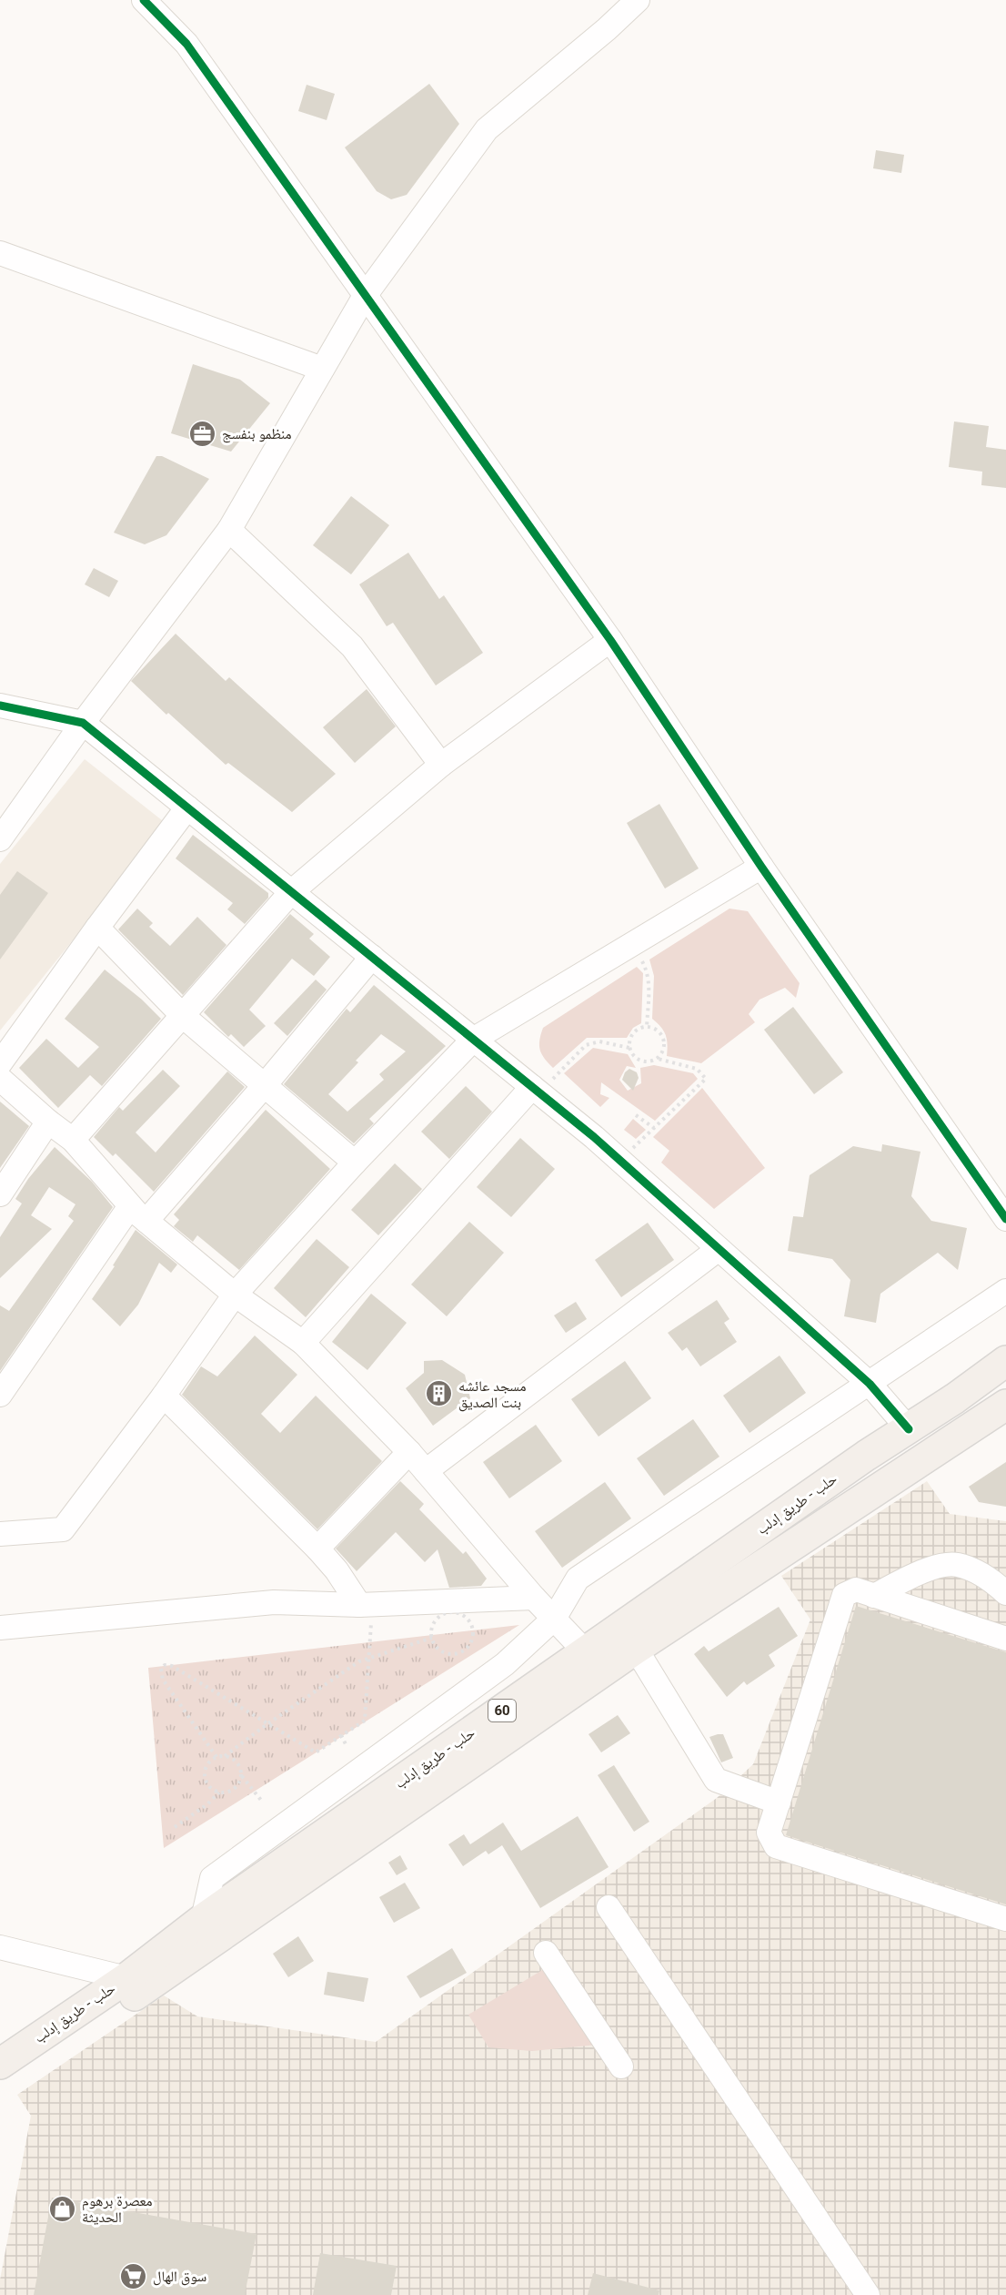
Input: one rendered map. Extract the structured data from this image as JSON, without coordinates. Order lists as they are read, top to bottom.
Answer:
{
  "streets": {
    "main road": ["حلب - طريق إدلب", "60"]
  },
  "places": {
    "office": ["منظمو بنفسج"],
    "building": ["مسجد عائشه بنت الصديق"],
    "shop": ["معصرة برهوم الحديثة"],
    "supermarket": ["سوق الهال"]
  }
}
